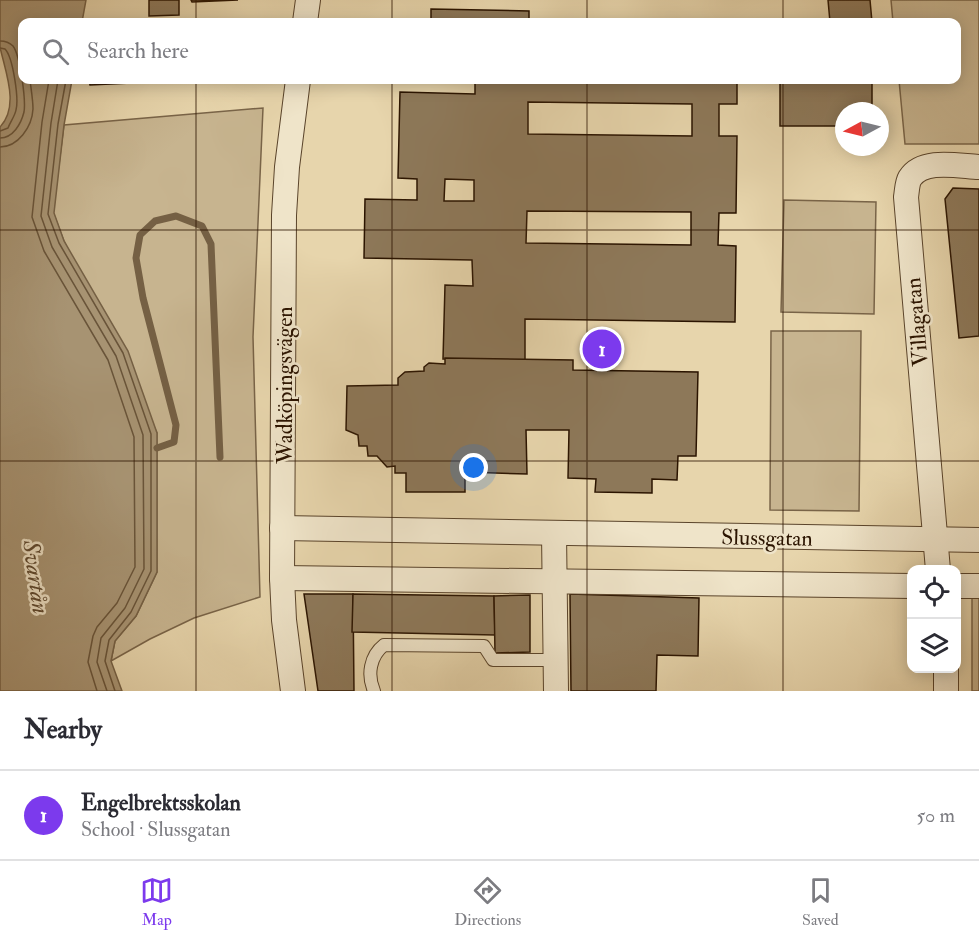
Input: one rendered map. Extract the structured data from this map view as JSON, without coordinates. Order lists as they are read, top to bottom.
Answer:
{
  "streets": {
    "street": ["Villagatan", "Wadköpingsvägen", "Slussgatan"]
  },
  "crossings": [
    ["Villagatan", "Slussgatan"],
    ["Wadköpingsvägen", "Slussgatan"]
  ],
  "water": ["Svartån"],
  "north": "left",
  "page": {
    "search": "Search here",
    "pins": "1",
    "heading": "Nearby",
    "list": [
      {
        "mark": "1",
        "name": "Engelbrektsskolan",
        "note": "School · Slussgatan",
        "value": "50 m"
      }
    ],
    "nav": ["Map", "Directions", "Saved"]
  }
}
